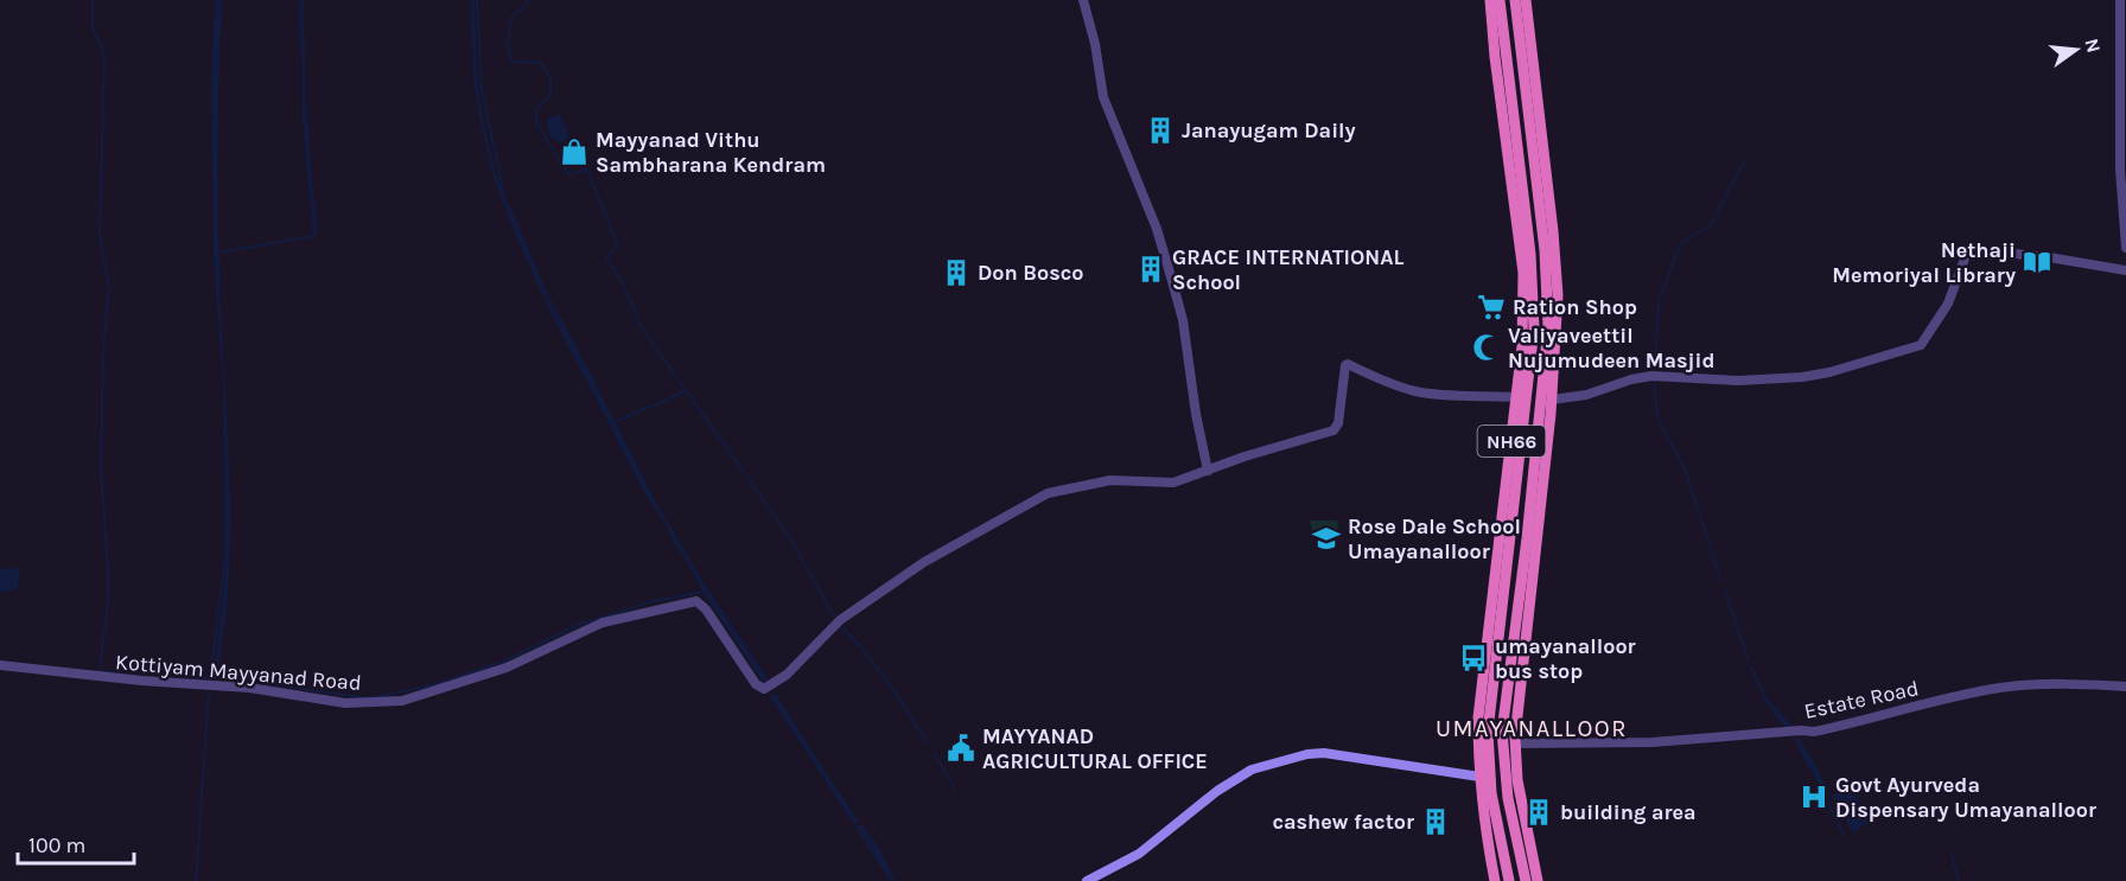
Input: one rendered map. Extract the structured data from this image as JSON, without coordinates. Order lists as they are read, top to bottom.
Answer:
{
  "streets": {
    "highway": ["NH66"],
    "street": ["Kottiyam Mayyanad Road", "Estate Road"]
  },
  "crossings": [
    ["NH66", "Kottiyam Mayyanad Road"],
    ["NH66", "Estate Road"]
  ],
  "districts": ["UMAYANALLOOR"],
  "places": {
    "building": [
      "Janayugam Daily",
      "GRACE INTERNATIONAL School",
      "Don Bosco",
      "building area",
      "cashew factor"
    ],
    "shop": ["Mayyanad Vithu Sambharana Kendram"],
    "library": ["Nethaji Memoriyal Library"],
    "supermarket": ["Ration Shop"],
    "mosque": ["Valiyaveettil Nujumudeen Masjid"],
    "school or university": ["Rose Dale School Umayanalloor"],
    "bus stop": ["umayanalloor bus stop"],
    "public building": ["MAYYANAD AGRICULTURAL OFFICE"],
    "hospital": ["Govt Ayurveda Dispensary Umayanalloor"]
  },
  "scale_bar": "100 m",
  "north": "right"
}
